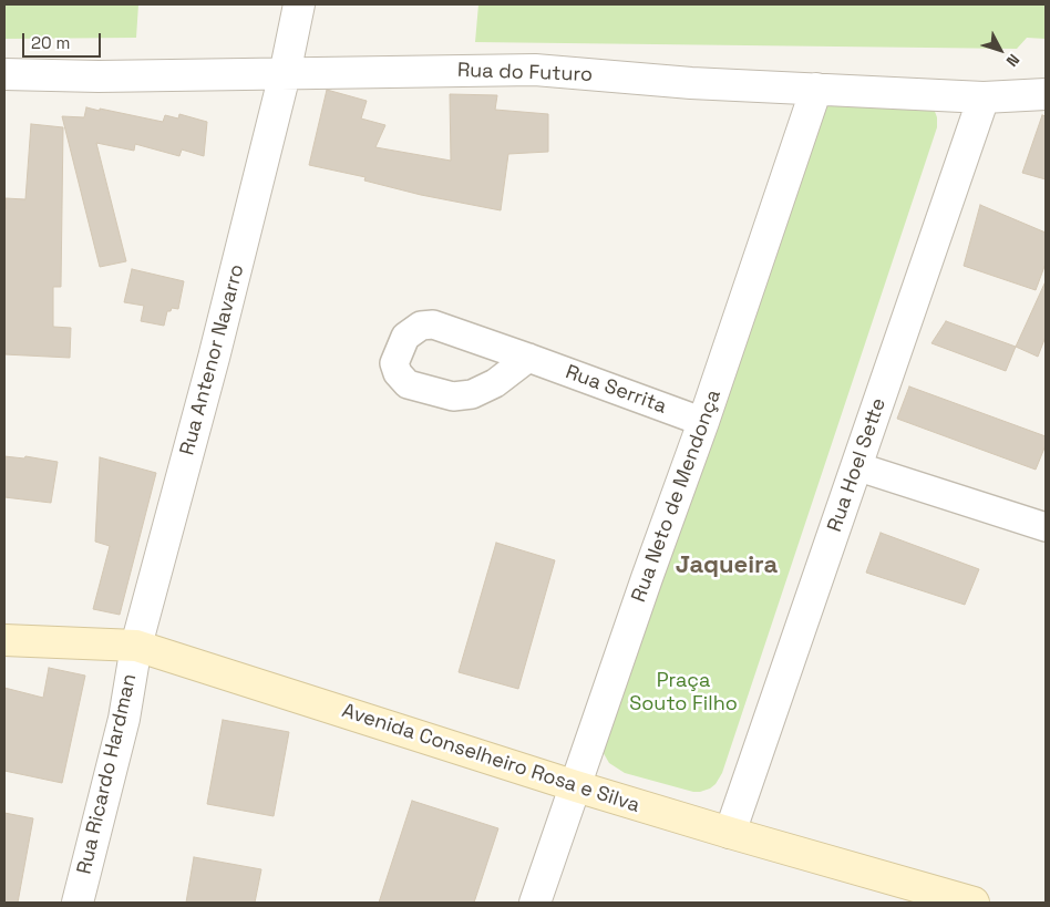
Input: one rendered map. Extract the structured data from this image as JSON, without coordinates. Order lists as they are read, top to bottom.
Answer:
{
  "streets": {
    "main road": ["Avenida Conselheiro Rosa e Silva"],
    "street": [
      "Rua do Futuro",
      "Rua Antenor Navarro",
      "Rua Serrita",
      "Rua Hoel Sette",
      "Rua Neto de Mendonça",
      "Rua Ricardo Hardman"
    ]
  },
  "crossings": [
    ["Rua do Futuro", "Rua Antenor Navarro"],
    ["Rua do Futuro", "Rua Hoel Sette"],
    ["Rua do Futuro", "Rua Neto de Mendonça"],
    ["Rua Antenor Navarro", "Avenida Conselheiro Rosa e Silva"],
    ["Rua Antenor Navarro", "Rua Ricardo Hardman"],
    ["Rua Serrita", "Rua Neto de Mendonça"],
    ["Rua Hoel Sette", "Avenida Conselheiro Rosa e Silva"],
    ["Rua Neto de Mendonça", "Avenida Conselheiro Rosa e Silva"],
    ["Avenida Conselheiro Rosa e Silva", "Rua Ricardo Hardman"]
  ],
  "districts": ["Jaqueira"],
  "parks": ["Praça Souto Filho"],
  "scale_bar": "20 m",
  "north": "bottom right"
}
